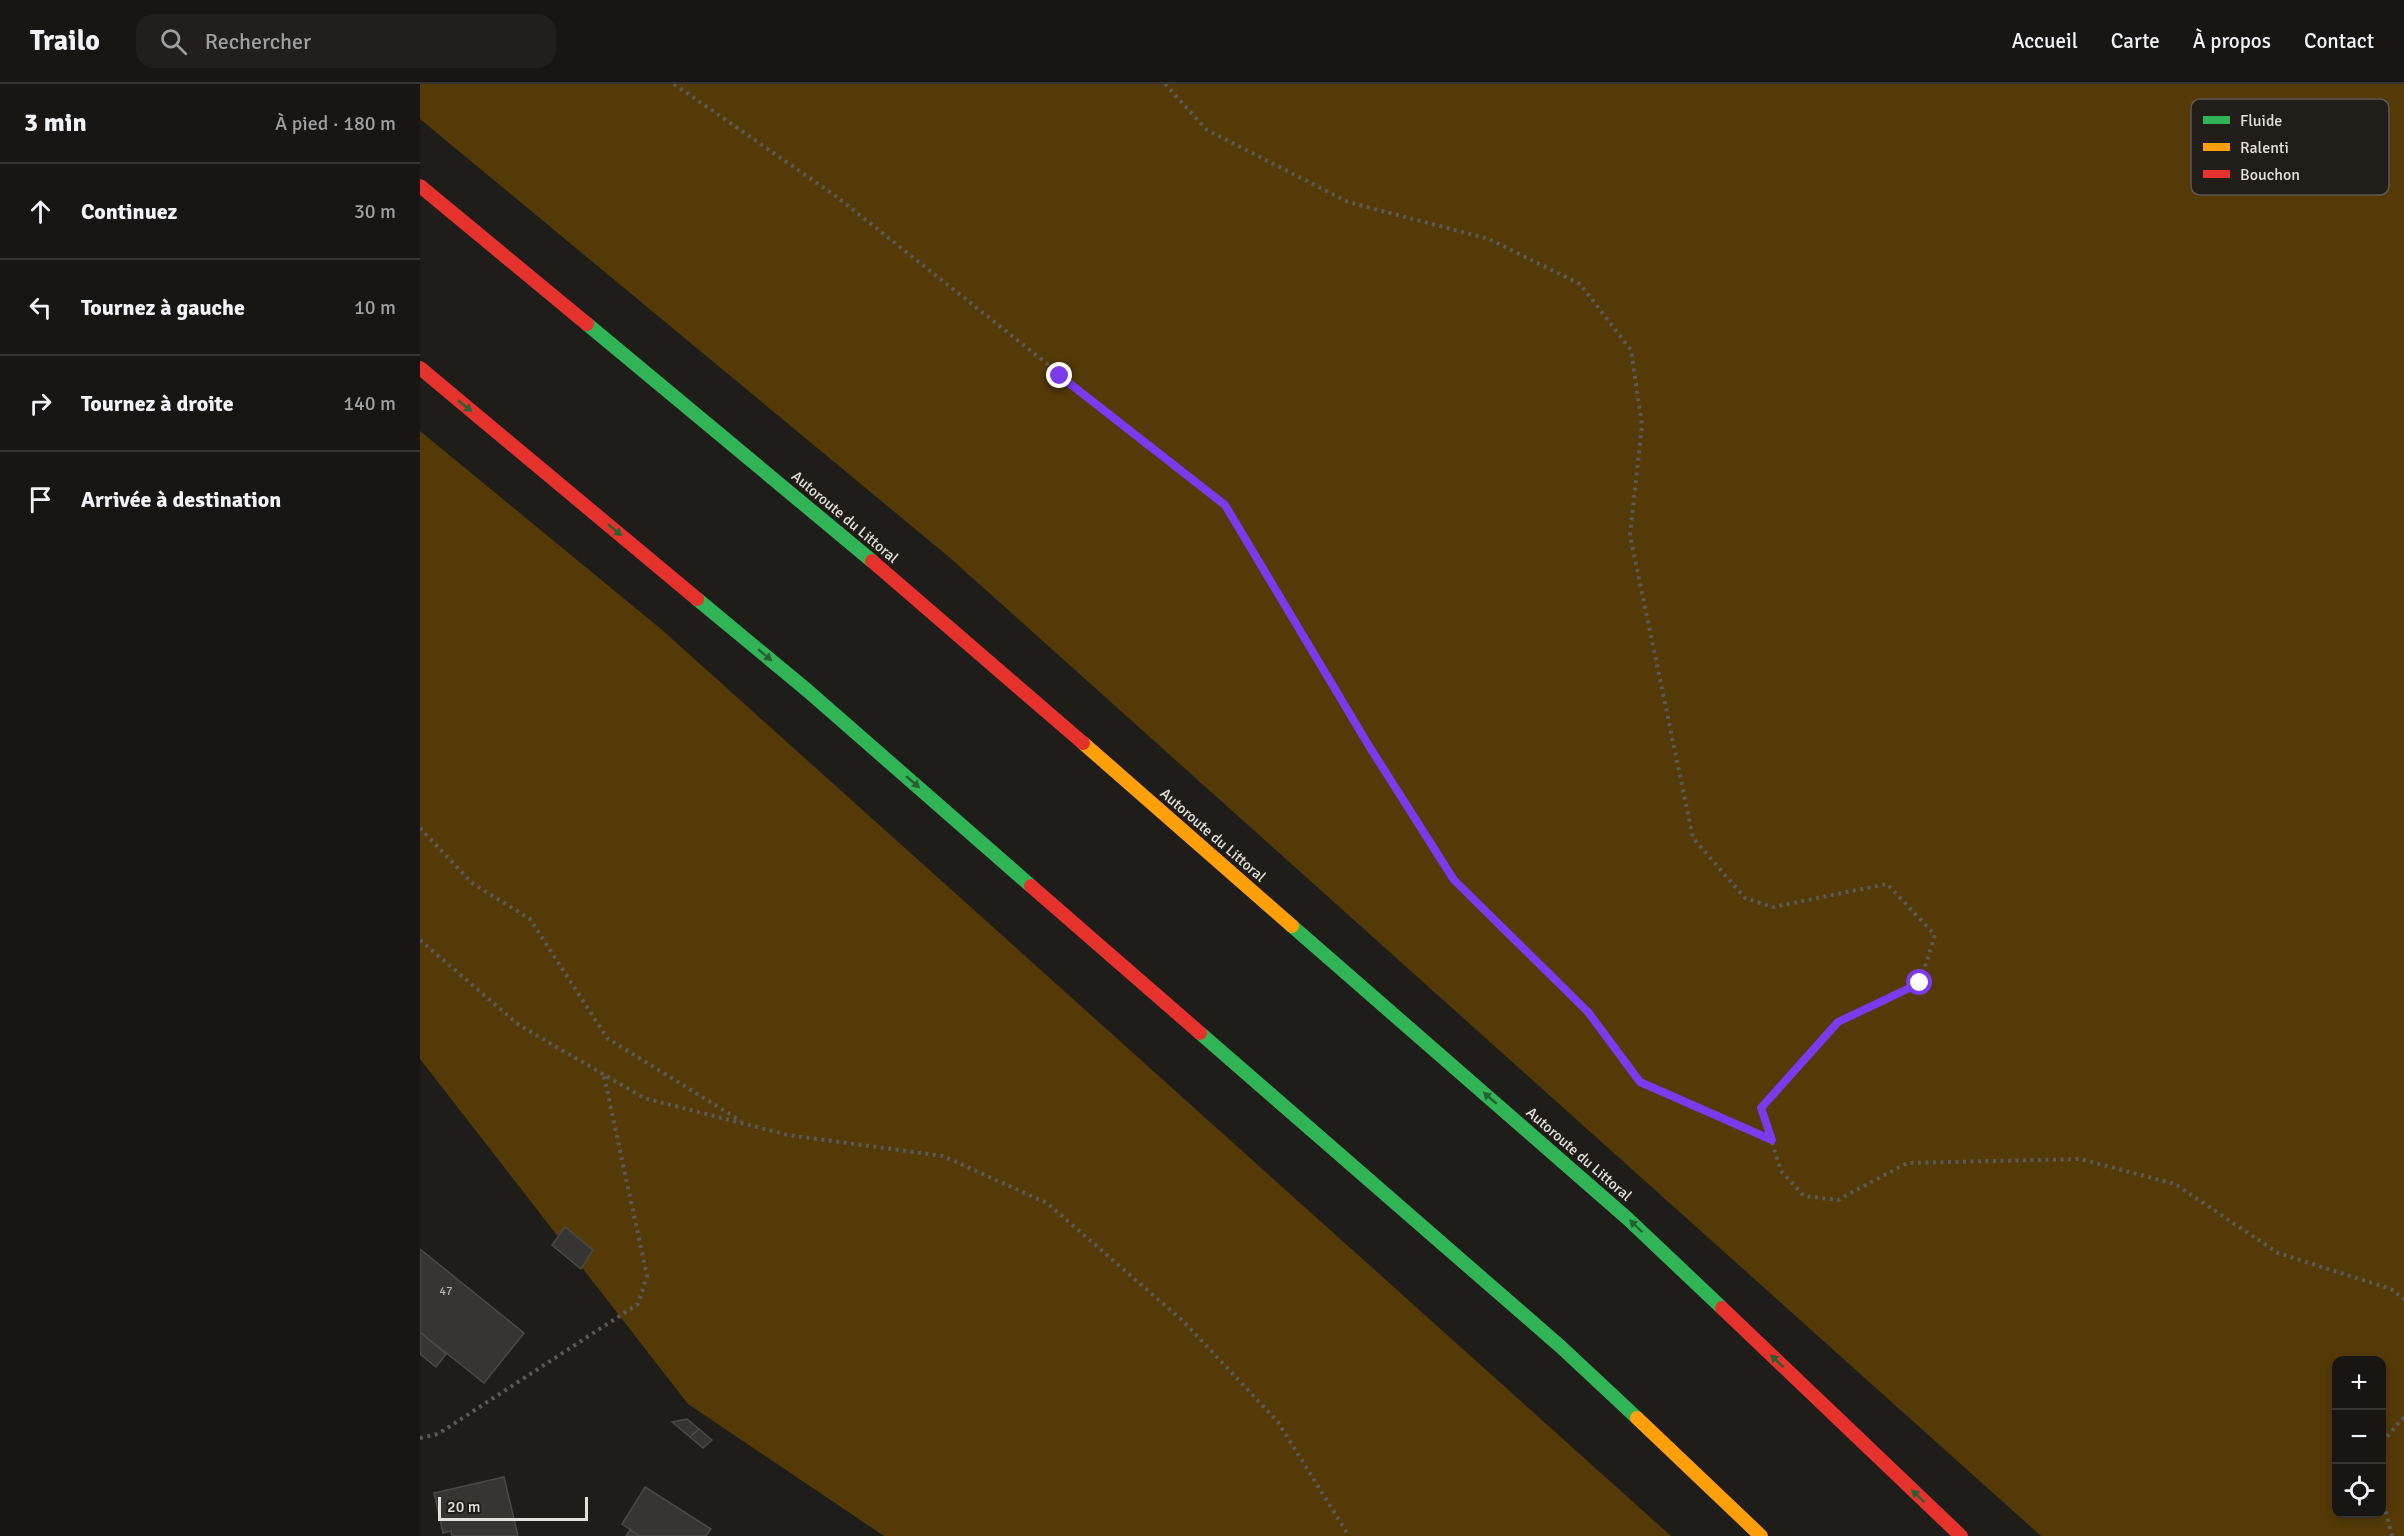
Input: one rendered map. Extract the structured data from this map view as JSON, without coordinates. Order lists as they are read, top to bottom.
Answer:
{
  "streets": {
    "highway": ["Autoroute du Littoral"]
  },
  "one_way": ["Autoroute du Littoral"],
  "house_numbers": ["47"],
  "legend": ["Fluide", "Ralenti", "Bouchon"],
  "scale_bar": "20 m",
  "page": {
    "header": "Trailo",
    "search": "Rechercher",
    "nav": [
      "Accueil",
      "Carte",
      "À propos",
      "Contact"
    ],
    "heading": ["3 min", "À pied · 180 m"],
    "list": [
      ["Continuez", "30 m"],
      ["Tournez à gauche", "10 m"],
      ["Tournez à droite", "140 m"],
      "Arrivée à destination"
    ],
    "map_buttons": ["+", "−"],
    "scale": "20 m"
  }
}
